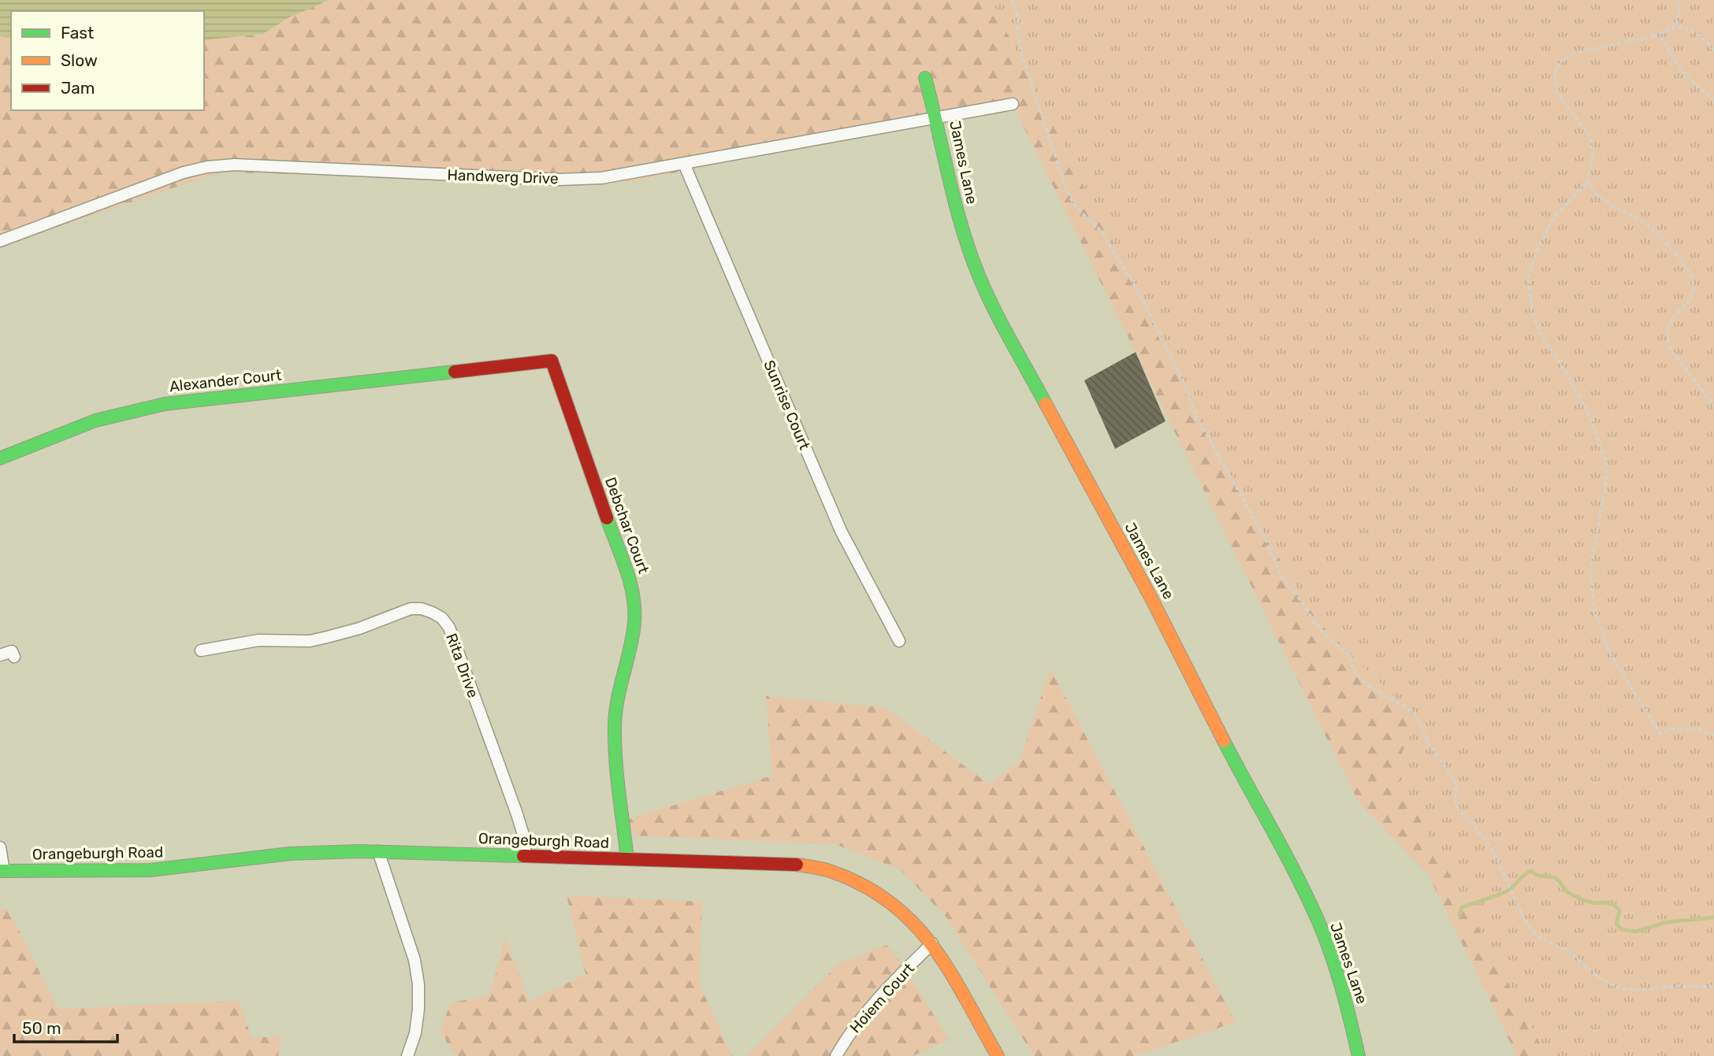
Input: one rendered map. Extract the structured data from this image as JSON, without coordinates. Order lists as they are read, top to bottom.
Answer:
{
  "streets": {
    "street": [
      "James Lane",
      "Handwerg Drive",
      "Alexander Court",
      "Sunrise Court",
      "Debchar Court",
      "Rita Drive",
      "Orangeburgh Road",
      "Hoiem Court"
    ]
  },
  "crossings": [
    ["James Lane", "Handwerg Drive"],
    ["Handwerg Drive", "Sunrise Court"],
    ["Alexander Court", "Debchar Court"],
    ["Debchar Court", "Orangeburgh Road"],
    ["Rita Drive", "Orangeburgh Road"],
    ["Orangeburgh Road", "Hoiem Court"]
  ],
  "legend": ["Fast", "Slow", "Jam"],
  "scale_bar": "50 m"
}
